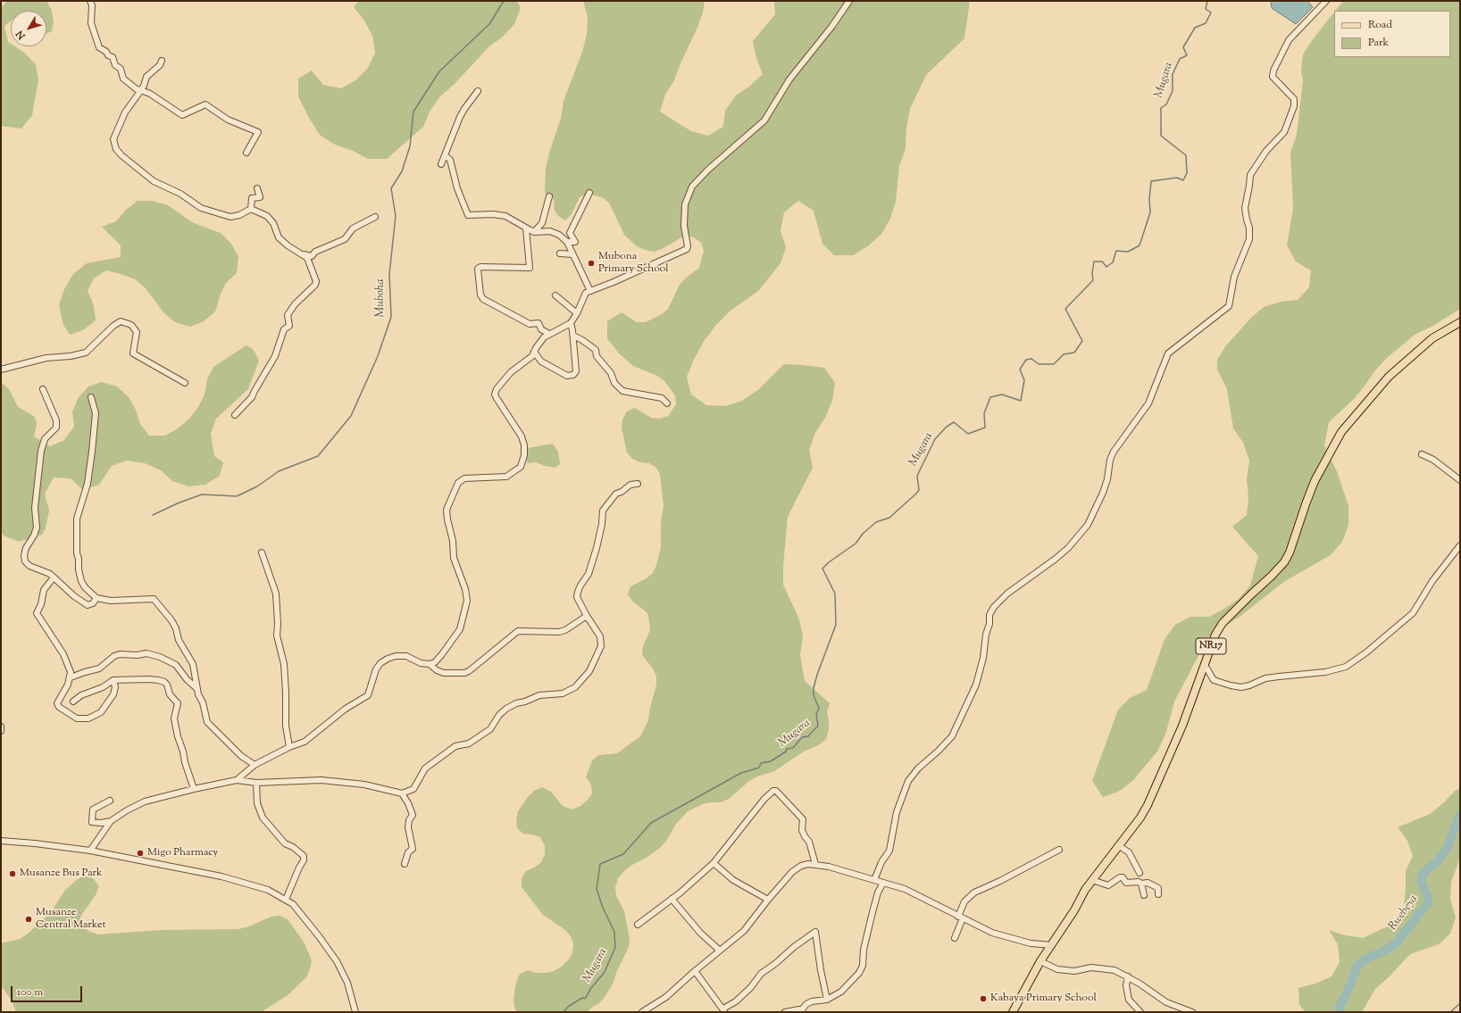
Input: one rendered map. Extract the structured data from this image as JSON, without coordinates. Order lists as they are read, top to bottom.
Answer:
{
  "streets": {
    "main road": ["NR17"]
  },
  "water": ["Mugara", "Muboha", "Rwebeya"],
  "places": [
    "Mubona Primary School",
    "Migo Pharmacy",
    "Musanze Bus Park",
    "Musanze Central Market",
    "Kabaya Primary School"
  ],
  "legend": ["Road", "Park"],
  "scale_bar": "100 m",
  "north": "bottom left"
}
